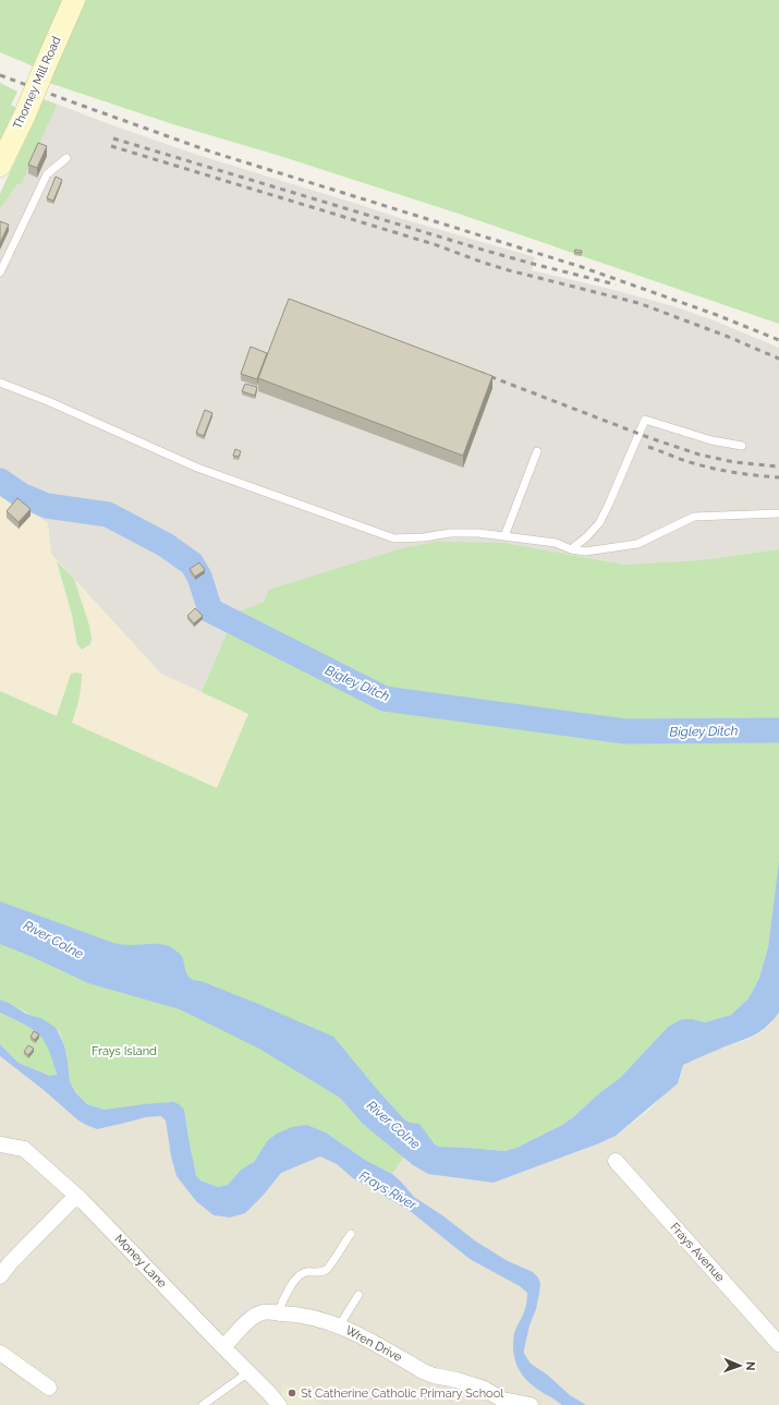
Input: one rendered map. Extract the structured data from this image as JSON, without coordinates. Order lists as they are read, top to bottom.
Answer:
{
  "streets": {
    "street": [
      "Thorney Mill Road",
      "Frays Avenue",
      "Money Lane",
      "Wren Drive"
    ]
  },
  "crossings": [
    ["Money Lane", "Wren Drive"]
  ],
  "water": ["Bigley Ditch", "River Colne", "Frays River"],
  "parks": ["Frays Island"],
  "places": ["St Catherine Catholic Primary School"],
  "north": "right"
}
